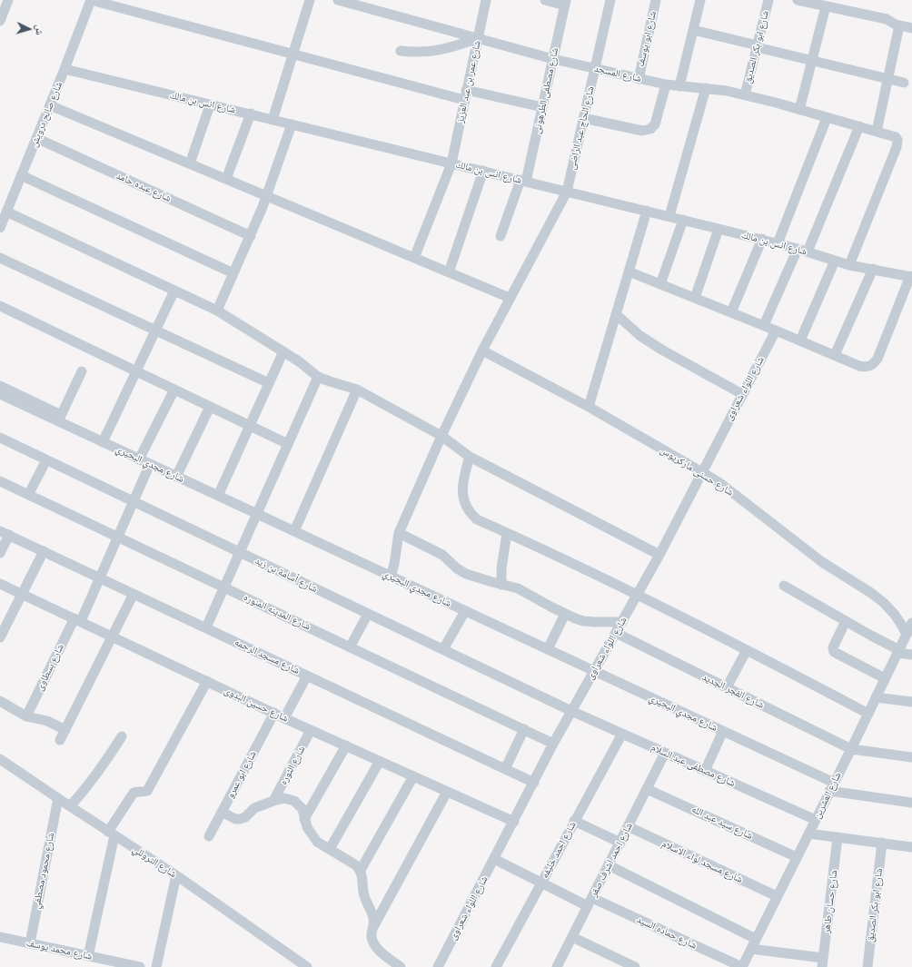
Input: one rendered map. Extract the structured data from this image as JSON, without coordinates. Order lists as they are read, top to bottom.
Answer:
{
  "streets": {
    "street": [
      "شارع ابو يوسف",
      "شارع ابو بكر الصديق",
      "شارع المسجد",
      "شارع عمر بن عبد العزيز",
      "شارع مصطفى الطرهونى",
      "شارع انس بن مالك",
      "شارع صالح درويش",
      "شارع الحاج عبد الراضى",
      "شارع عبده حامد",
      "شارع اللواء شعراوى",
      "شارع مجدي البحيري",
      "شارع حسنى ماركريوس",
      "شارع أسامة بن زيد",
      "شارع المدينه المنوره",
      "شارع مسجد الرحمه",
      "شارع بسطاوى",
      "شارع الفجر الجديد",
      "شارع حسين البدوى",
      "شارع الثوره",
      "شارع مصطفى عبد السلام",
      "شارع ابو عمرو",
      "شارع العشرين",
      "شارع سيد عبد الله",
      "شارع احمد خليفه",
      "شارع احمد اشرف صقر",
      "شارع التروللي",
      "شارع مسجد لواء الاسلام",
      "شارع محمود مصطفي",
      "شارع حسان طاهر",
      "شارع حماده السيد",
      "شارع محمد يوسف"
    ]
  },
  "crossings": [
    ["شارع ابو يوسف", "شارع المسجد"],
    ["شارع ابو بكر الصديق", "شارع المسجد"],
    ["شارع المسجد", "شارع عمر بن عبد العزيز"],
    ["شارع المسجد", "شارع مصطفى الطرهونى"],
    ["شارع المسجد", "شارع انس بن مالك"],
    ["شارع المسجد", "شارع الحاج عبد الراضى"],
    ["شارع عمر بن عبد العزيز", "شارع انس بن مالك"],
    ["شارع مصطفى الطرهونى", "شارع انس بن مالك"],
    ["شارع انس بن مالك", "شارع صالح درويش"],
    ["شارع انس بن مالك", "شارع الحاج عبد الراضى"],
    ["شارع صالح درويش", "شارع عبده حامد"],
    ["شارع الحاج عبد الراضى", "شارع مجدي البحيري"],
    ["شارع الحاج عبد الراضى", "شارع حسنى ماركريوس"],
    ["شارع اللواء شعراوى", "شارع مجدي البحيري"],
    ["شارع اللواء شعراوى", "شارع حسنى ماركريوس"],
    ["شارع اللواء شعراوى", "شارع أسامة بن زيد"],
    ["شارع اللواء شعراوى", "شارع المدينه المنوره"],
    ["شارع اللواء شعراوى", "شارع مسجد الرحمه"],
    ["شارع اللواء شعراوى", "شارع الفجر الجديد"],
    ["شارع اللواء شعراوى", "شارع حسين البدوى"],
    ["شارع اللواء شعراوى", "شارع مصطفى عبد السلام"],
    ["شارع اللواء شعراوى", "شارع حماده السيد"],
    ["شارع مجدي البحيري", "شارع بسطاوى"],
    ["شارع مجدي البحيري", "شارع العشرين"],
    ["شارع حسنى ماركريوس", "شارع العشرين"],
    ["شارع أسامة بن زيد", "شارع بسطاوى"],
    ["شارع أسامة بن زيد", "شارع مصطفى عبد السلام"],
    ["شارع المدينه المنوره", "شارع بسطاوى"],
    ["شارع مسجد الرحمه", "شارع بسطاوى"],
    ["شارع بسطاوى", "شارع حسين البدوى"],
    ["شارع الفجر الجديد", "شارع العشرين"],
    ["شارع حسين البدوى", "شارع الثوره"],
    ["شارع حسين البدوى", "شارع ابو عمرو"],
    ["شارع مصطفى عبد السلام", "شارع العشرين"],
    ["شارع مصطفى عبد السلام", "شارع احمد خليفه"],
    ["شارع مصطفى عبد السلام", "شارع احمد اشرف صقر"],
    ["شارع العشرين", "شارع سيد عبد الله"],
    ["شارع العشرين", "شارع مسجد لواء الاسلام"],
    ["شارع العشرين", "شارع حماده السيد"],
    ["شارع سيد عبد الله", "شارع احمد اشرف صقر"],
    ["شارع احمد خليفه", "شارع حماده السيد"],
    ["شارع احمد اشرف صقر", "شارع مسجد لواء الاسلام"],
    ["شارع احمد اشرف صقر", "شارع حماده السيد"],
    ["شارع التروللي", "شارع محمود مصطفي"],
    ["شارع محمود مصطفي", "شارع محمد يوسف"]
  ],
  "north": "right"
}
